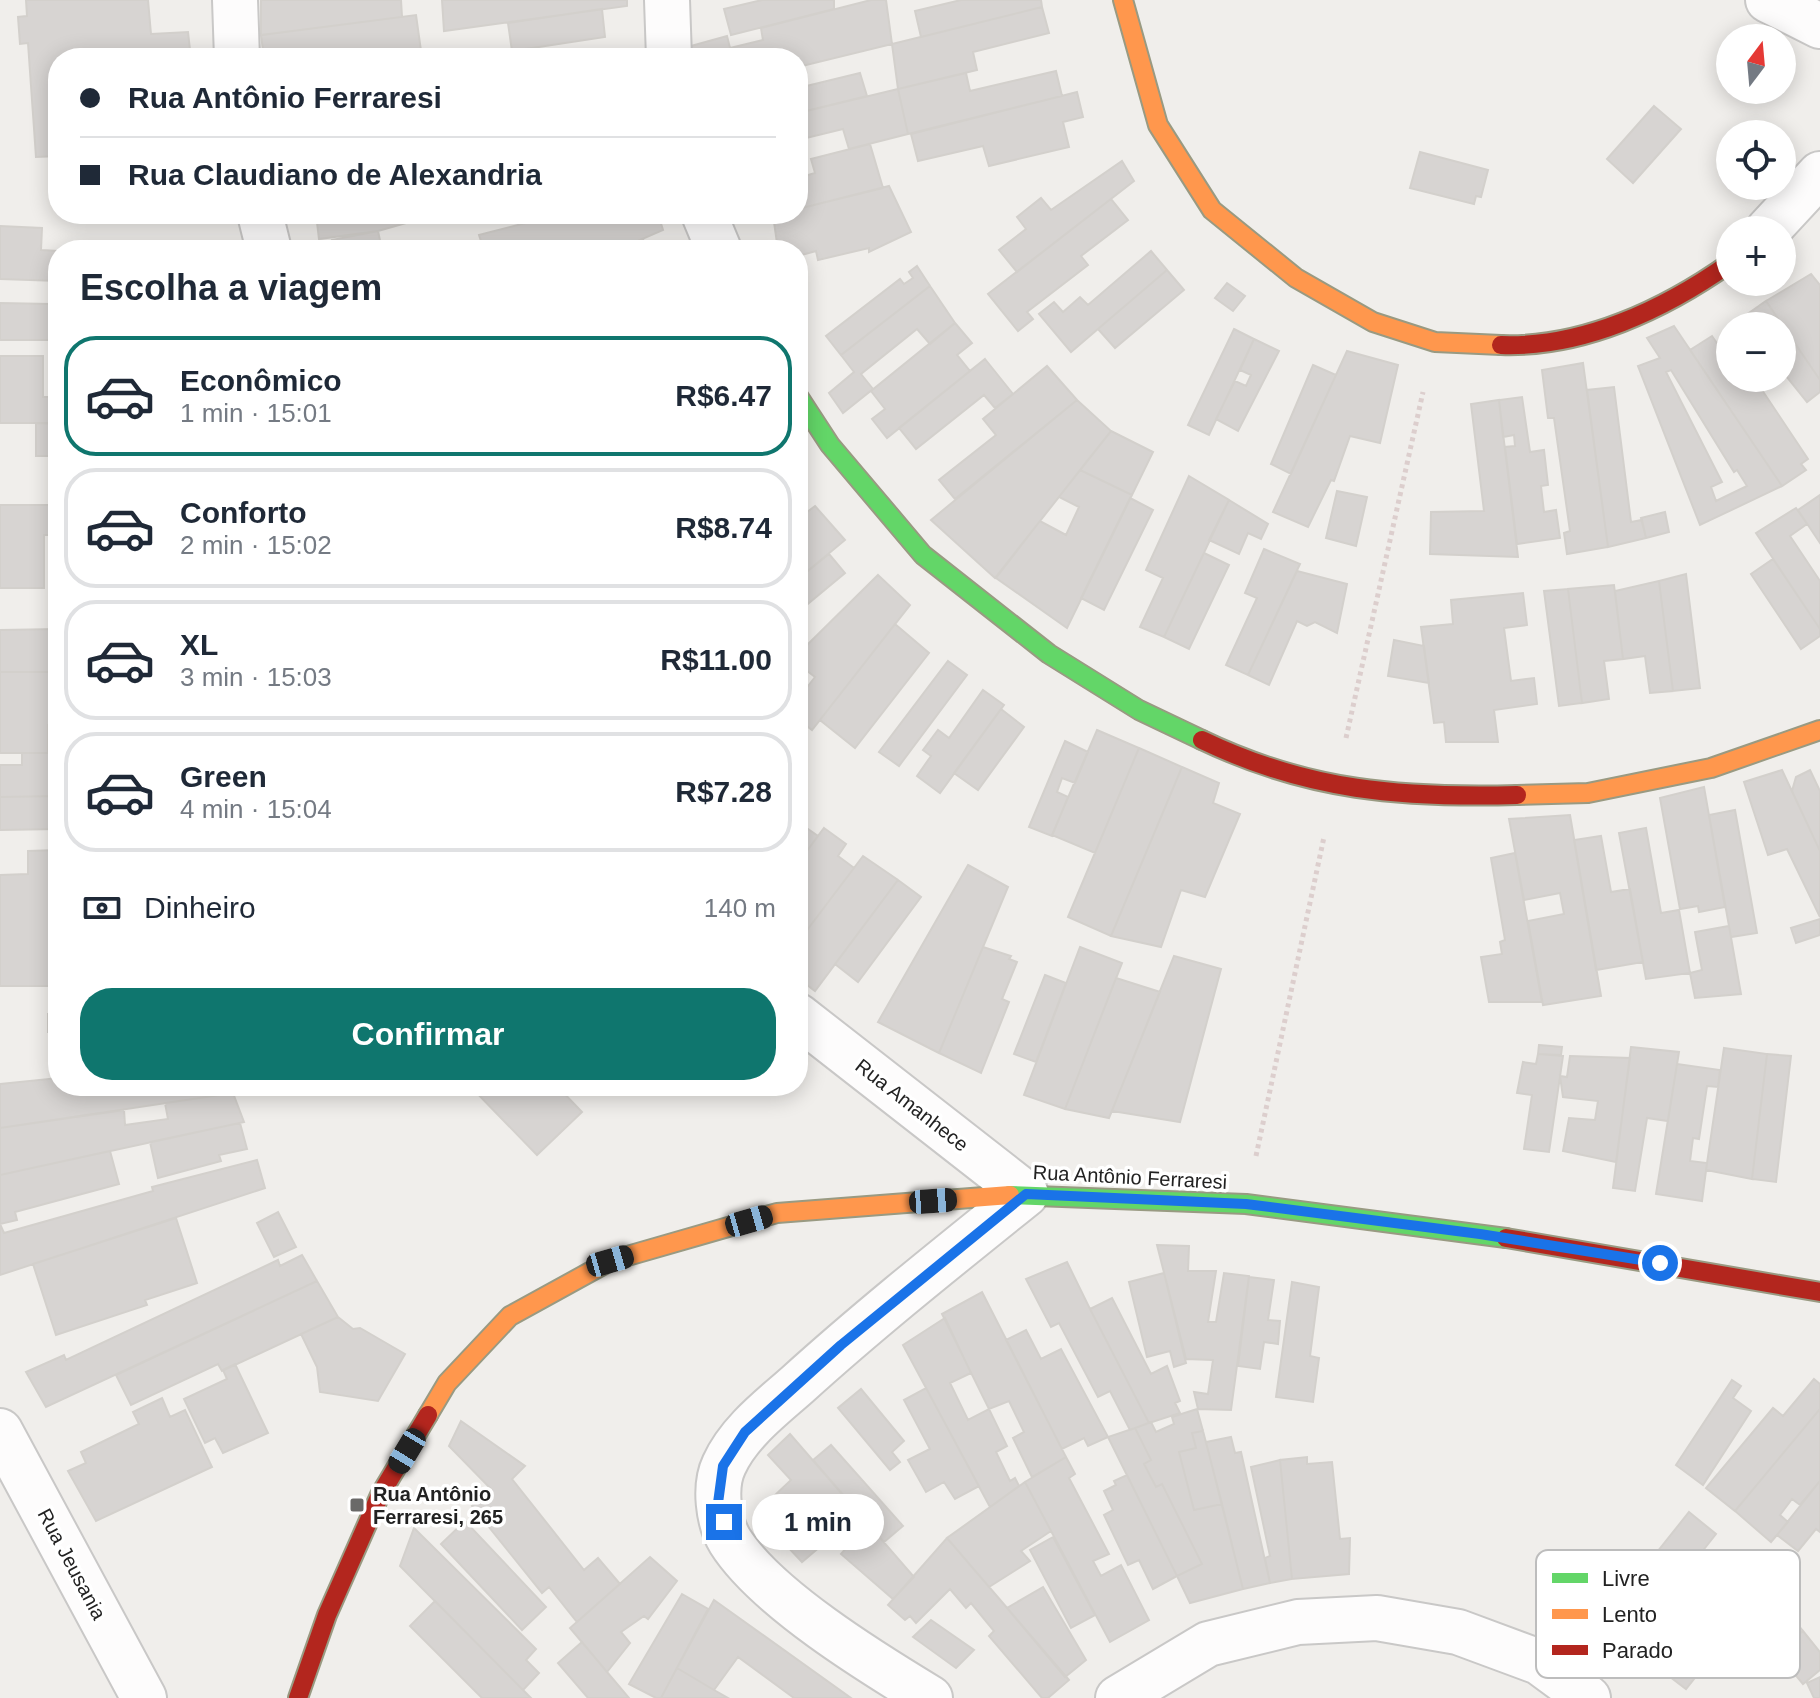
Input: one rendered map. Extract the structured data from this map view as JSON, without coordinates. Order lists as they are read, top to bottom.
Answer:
{
  "streets": {
    "street": ["Rua Amanhece", "Rua Antônio Ferraresi", "Rua Jeusania"]
  },
  "crossings": [
    ["Rua Amanhece", "Rua Antônio Ferraresi"]
  ],
  "places": {
    "transit": ["Rua Antônio Ferraresi, 265"]
  },
  "legend": ["Livre", "Lento", "Parado"],
  "north": "top",
  "page": {
    "map_buttons": ["+", "−"],
    "banner": ["Rua Antônio Ferraresi", "Rua Claudiano de Alexandria"],
    "heading": "Escolha a viagem",
    "list": [
      {
        "name": "Econômico",
        "note": "1 min · 15:01",
        "value": "R$6.47"
      },
      {
        "name": "Conforto",
        "note": "2 min · 15:02",
        "value": "R$8.74"
      },
      {
        "name": "XL",
        "note": "3 min · 15:03",
        "value": "R$11.00"
      },
      {
        "name": "Green",
        "note": "4 min · 15:04",
        "value": "R$7.28"
      }
    ],
    "pay": ["Dinheiro", "140 m"],
    "buttons": "Confirmar",
    "bubble": "1 min"
  }
}
